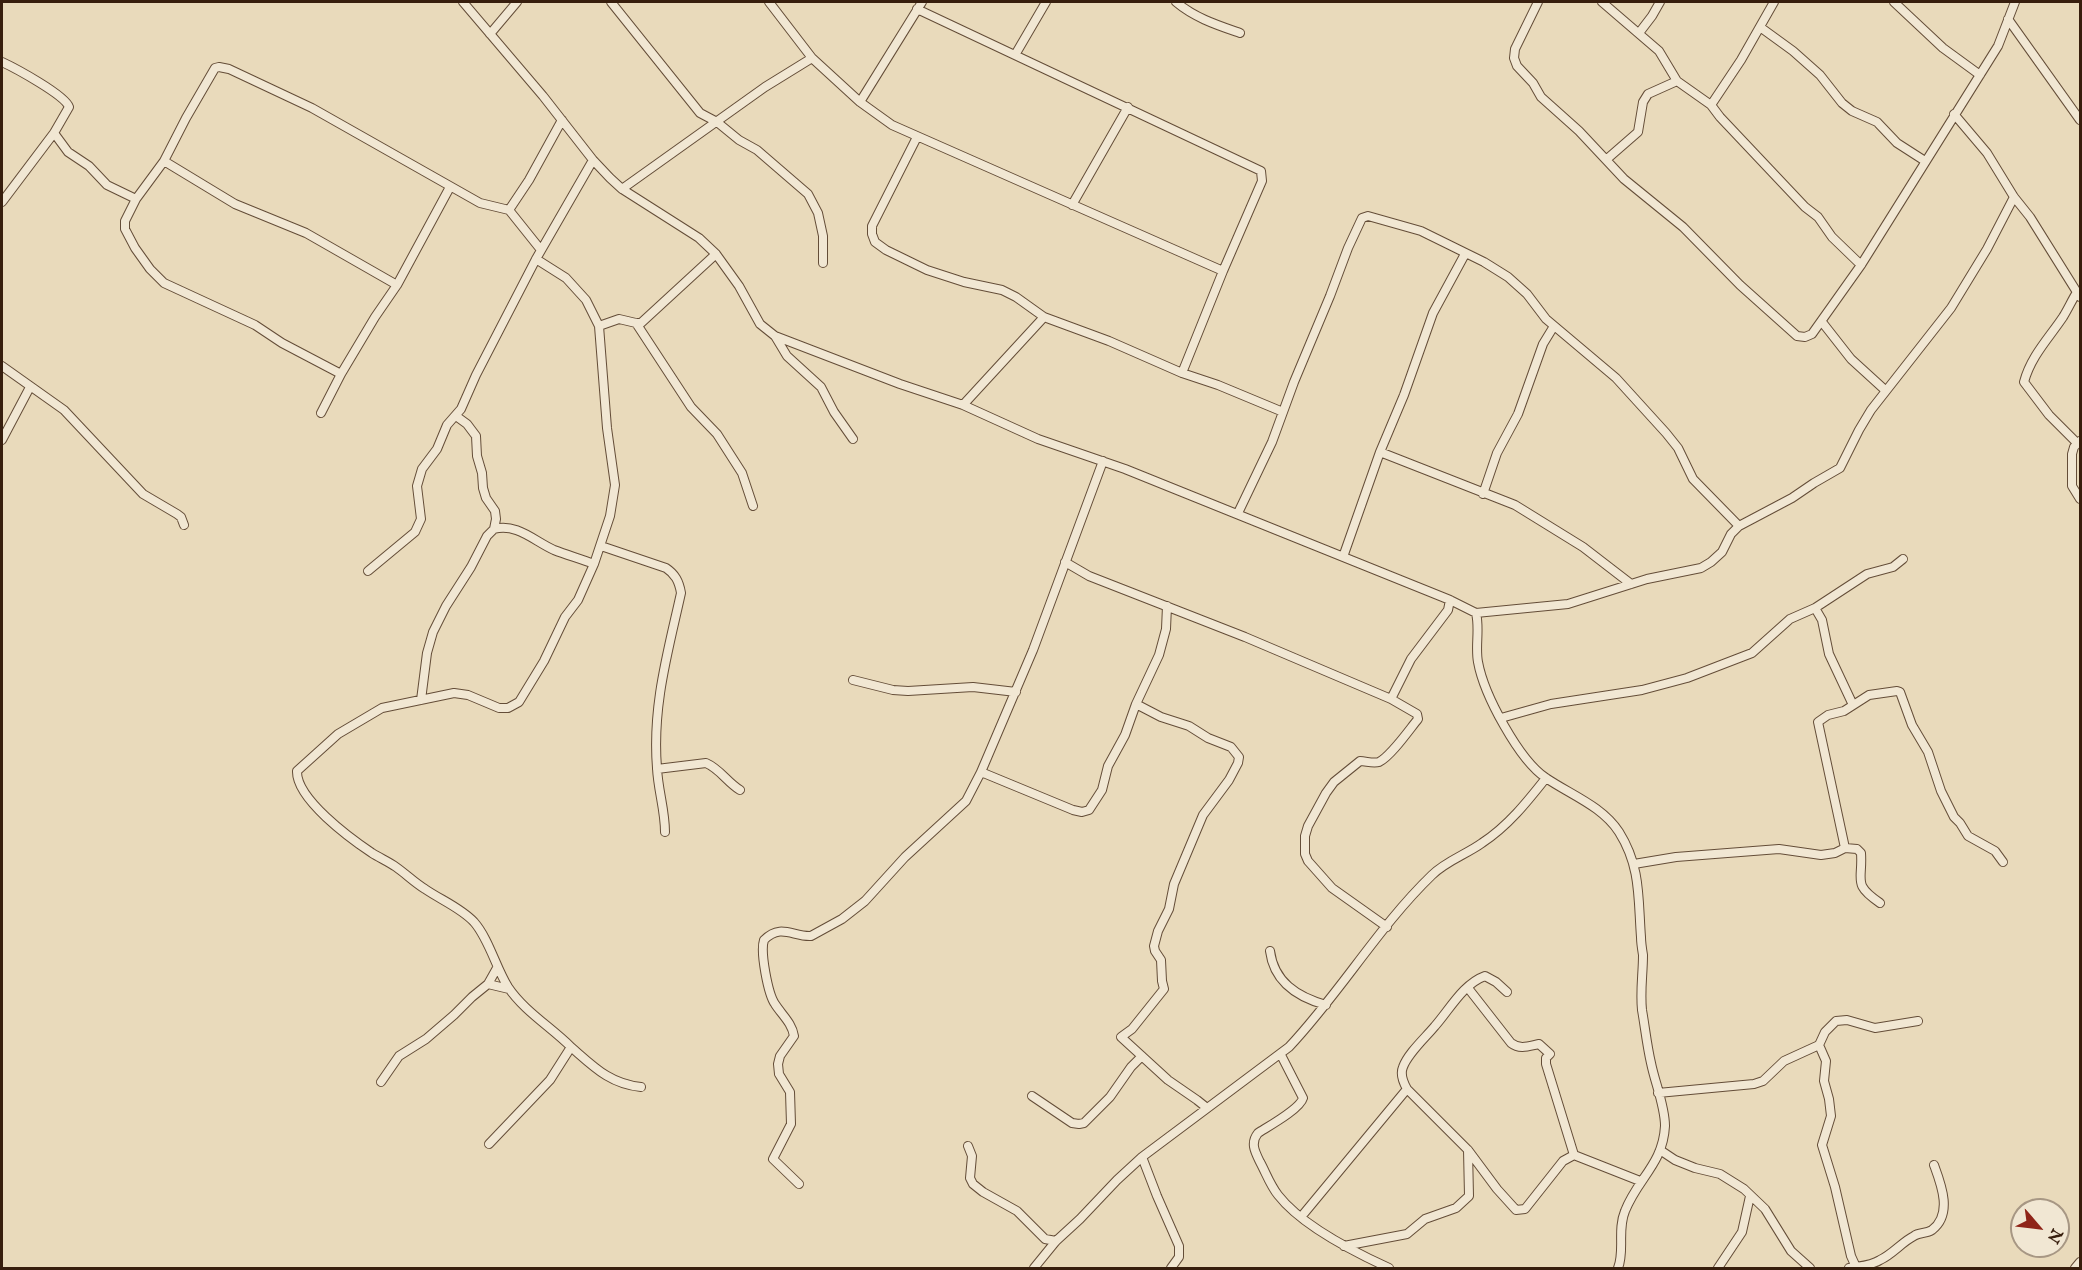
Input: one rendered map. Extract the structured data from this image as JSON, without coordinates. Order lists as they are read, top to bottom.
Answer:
{
  "north": "bottom right"
}
